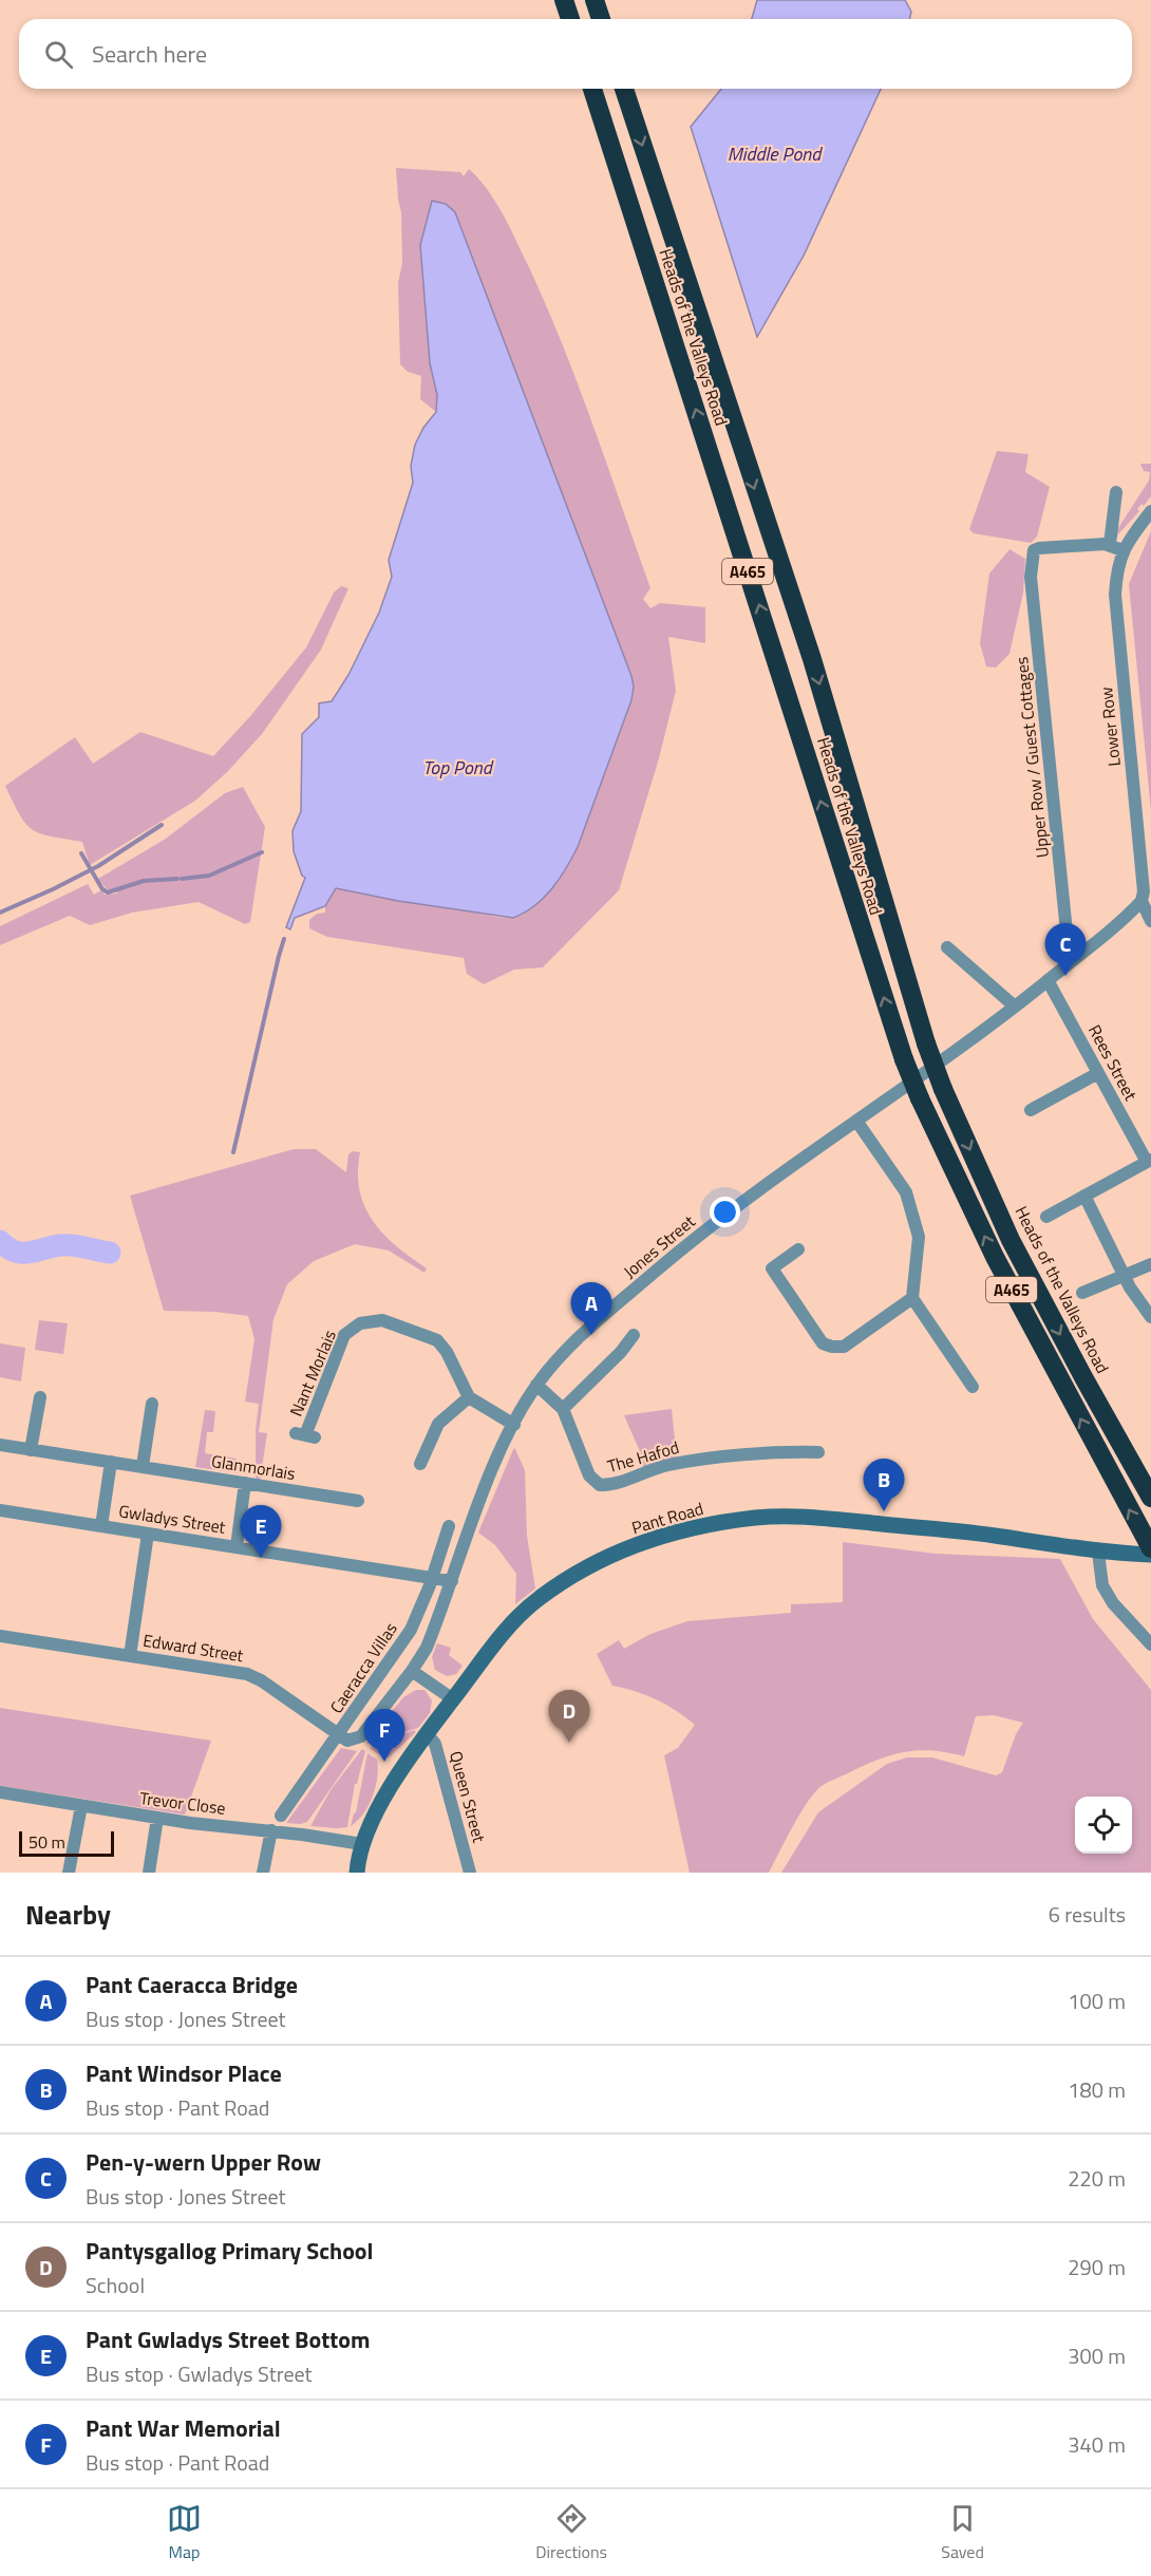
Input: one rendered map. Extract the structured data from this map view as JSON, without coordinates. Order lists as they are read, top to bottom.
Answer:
{
  "streets": {
    "highway": ["Heads of the Valleys Road", "A465"],
    "street": [
      "Lower Row",
      "Upper Row / Guest Cottages",
      "Rees Street",
      "Jones Street",
      "Nant Morlais",
      "The Hafod",
      "Glanmorlais",
      "Pant Road",
      "Gwladys Street",
      "Edward Street",
      "Caeracca Villas",
      "Queen Street",
      "Trevor Close"
    ]
  },
  "crossings": [
    ["Lower Row", "Jones Street"],
    ["Upper Row / Guest Cottages", "Jones Street"],
    ["Rees Street", "Jones Street"],
    ["Jones Street", "The Hafod"],
    ["Jones Street", "Gwladys Street"],
    ["Jones Street", "Edward Street"],
    ["Pant Road", "Queen Street"],
    ["Pant Road", "Trevor Close"],
    ["Gwladys Street", "Caeracca Villas"],
    ["Edward Street", "Caeracca Villas"]
  ],
  "water": ["Middle Pond", "Top Pond"],
  "scale_bar": "50 m",
  "page": {
    "search": "Search here",
    "pins": [
      "C",
      "A",
      "B",
      "E",
      "D",
      "F"
    ],
    "scale": "50 m",
    "heading": ["Nearby", "6 results"],
    "list": [
      {
        "mark": "A",
        "name": "Pant Caeracca Bridge",
        "note": "Bus stop · Jones Street",
        "value": "100 m"
      },
      {
        "mark": "B",
        "name": "Pant Windsor Place",
        "note": "Bus stop · Pant Road",
        "value": "180 m"
      },
      {
        "mark": "C",
        "name": "Pen-y-wern Upper Row",
        "note": "Bus stop · Jones Street",
        "value": "220 m"
      },
      {
        "mark": "D",
        "name": "Pantysgallog Primary School",
        "note": "School",
        "value": "290 m"
      },
      {
        "mark": "E",
        "name": "Pant Gwladys Street Bottom",
        "note": "Bus stop · Gwladys Street",
        "value": "300 m"
      },
      {
        "mark": "F",
        "name": "Pant War Memorial",
        "note": "Bus stop · Pant Road",
        "value": "340 m"
      }
    ],
    "nav": ["Map", "Directions", "Saved"]
  }
}
